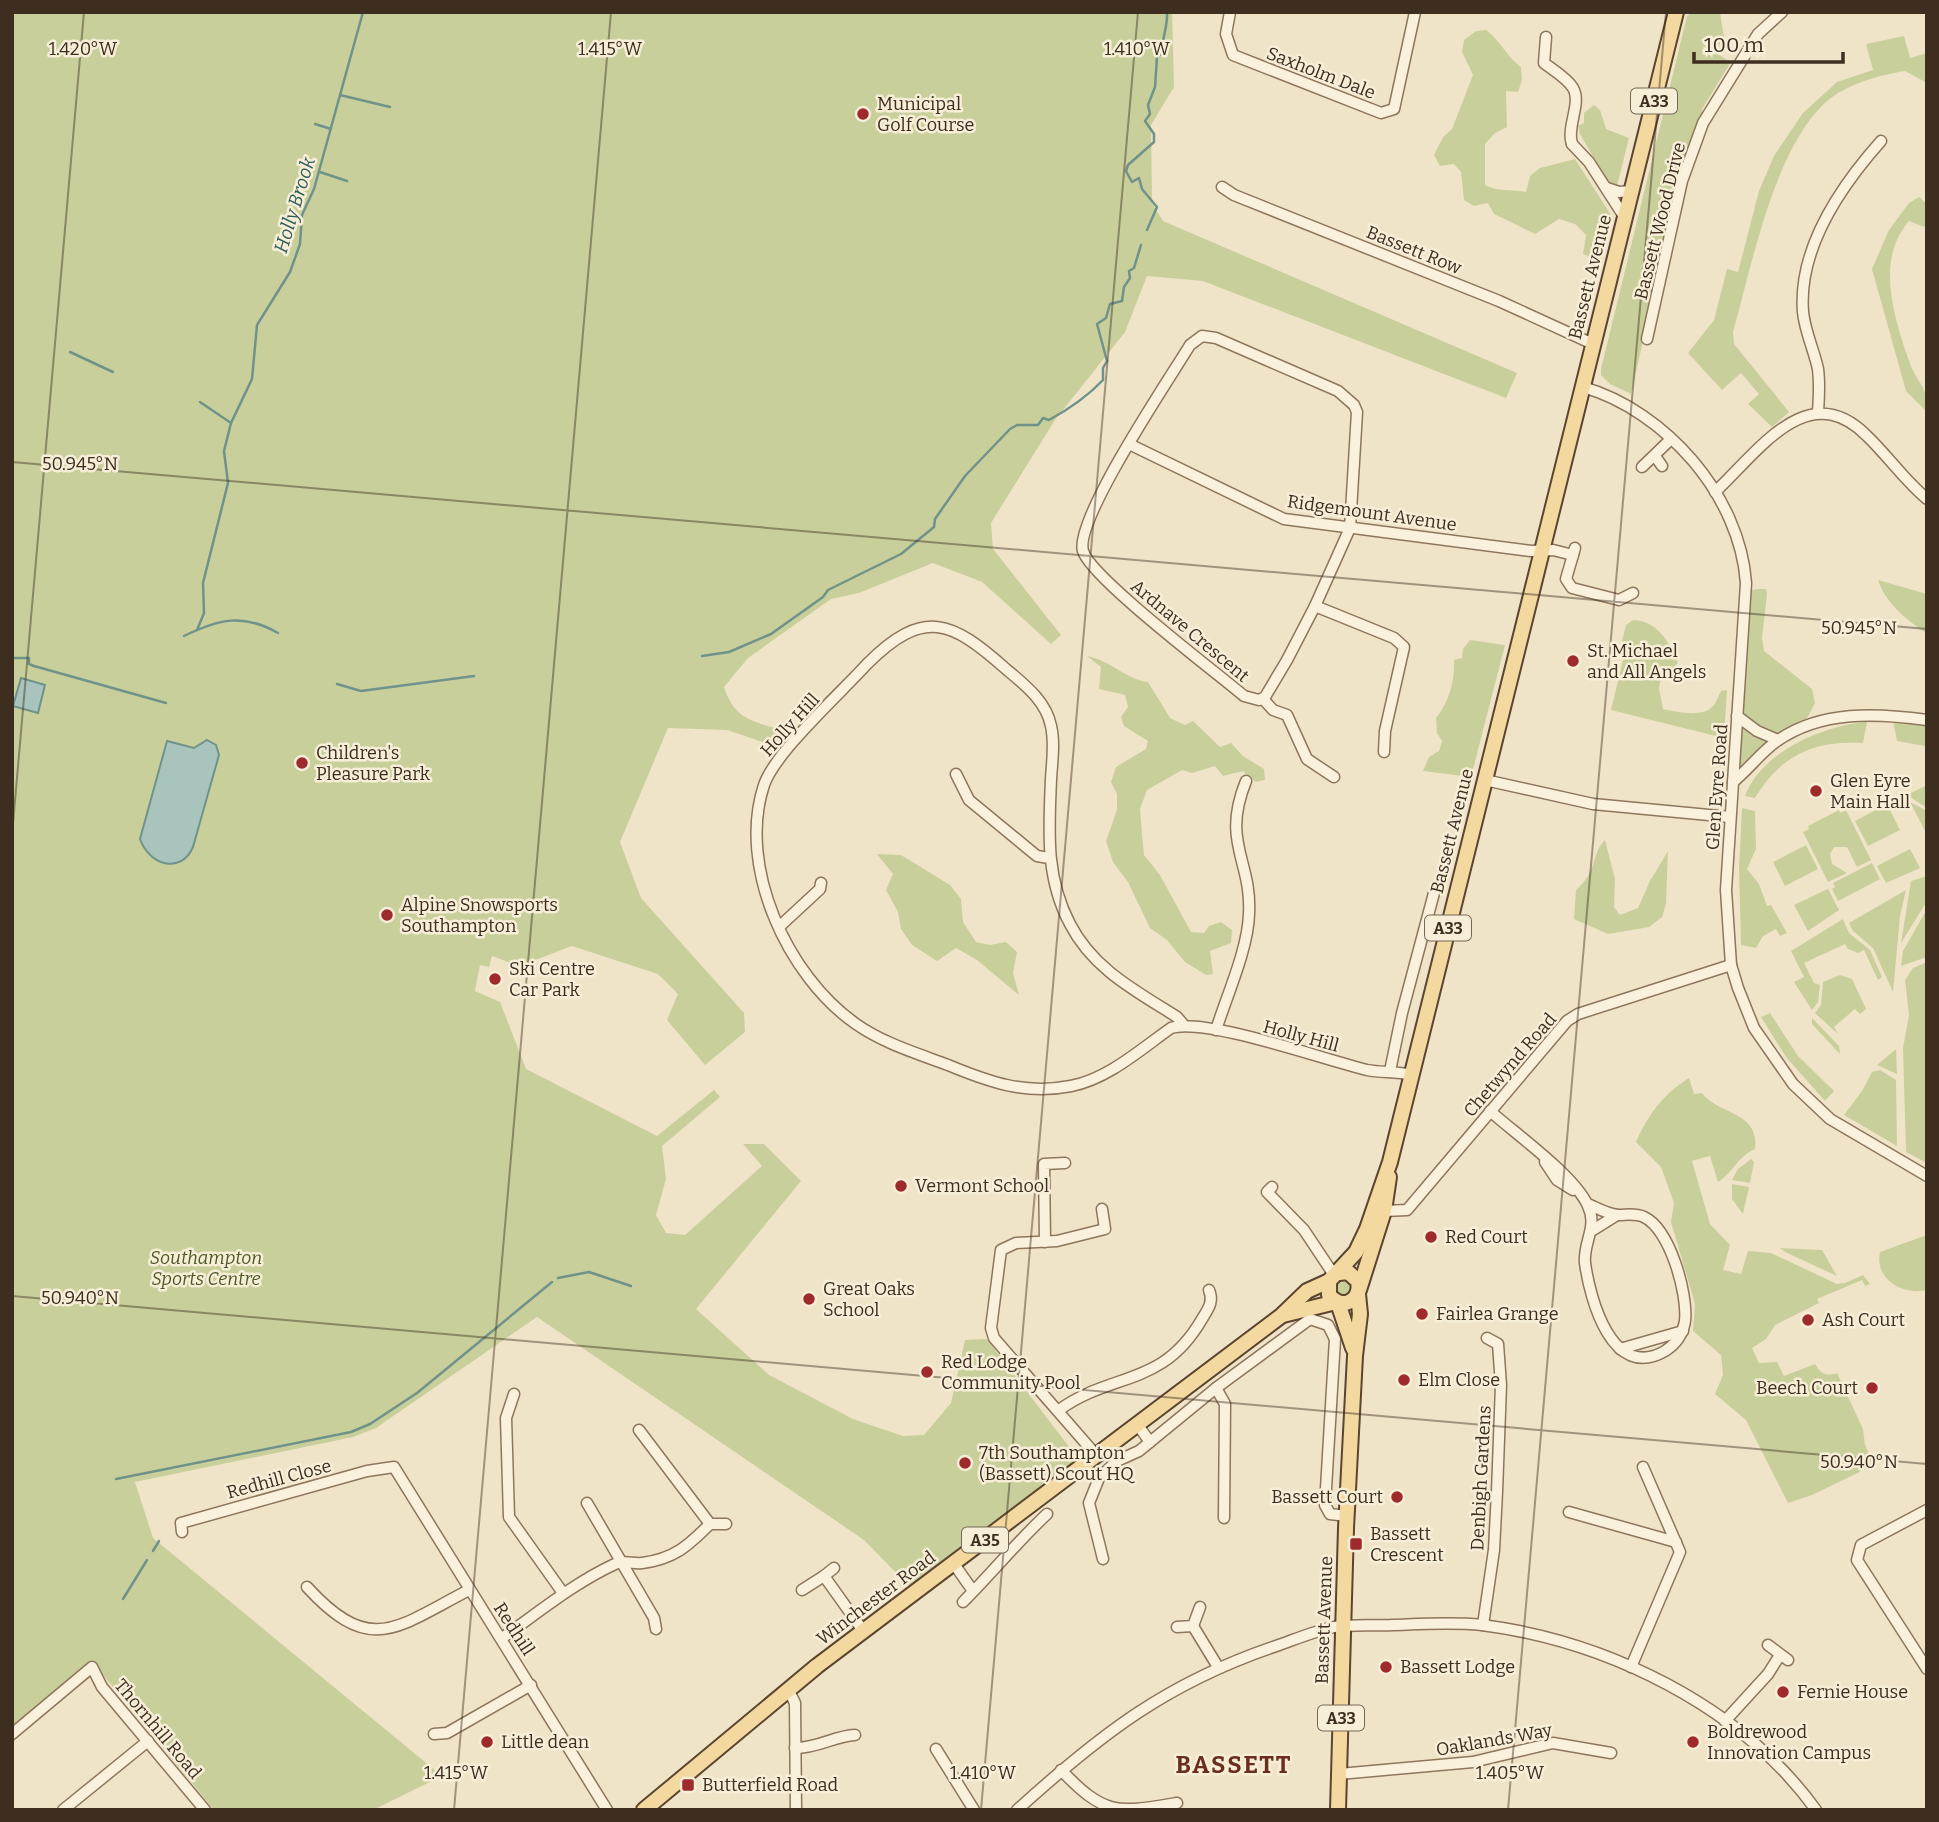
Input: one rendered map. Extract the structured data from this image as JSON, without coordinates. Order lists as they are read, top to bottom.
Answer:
{
  "streets": {
    "main road": [
      "A33",
      "Bassett Avenue",
      "A35",
      "Winchester Road"
    ],
    "street": [
      "Saxholm Dale",
      "Bassett Wood Drive",
      "Bassett Row",
      "Ridgemount Avenue",
      "Ardnave Crescent",
      "Holly Hill",
      "Glen Eyre Road",
      "Chetwynd Road",
      "Denbigh Gardens",
      "Redhill Close",
      "Redhill",
      "Thornhill Road",
      "Oaklands Way"
    ]
  },
  "crossings": [
    ["Bassett Row", "Bassett Avenue"],
    ["Bassett Avenue", "Ridgemount Avenue"],
    ["Bassett Avenue", "Holly Hill"],
    ["Bassett Avenue", "Glen Eyre Road"],
    ["Bassett Avenue", "Chetwynd Road"],
    ["Bassett Avenue", "Winchester Road"],
    ["Bassett Avenue", "Oaklands Way"],
    ["Ridgemount Avenue", "Ardnave Crescent"],
    ["Glen Eyre Road", "Chetwynd Road"],
    ["Redhill Close", "Redhill"]
  ],
  "districts": ["BASSETT"],
  "water": ["Holly Brook"],
  "parks": ["Southampton Sports Centre"],
  "places": {
    "other": [
      "Municipal Golf Course",
      "St. Michael and All Angels",
      "Children's Pleasure Park",
      "Glen Eyre Main Hall",
      "Alpine Snowsports Southampton",
      "Ski Centre Car Park",
      "Vermont School",
      "Red Court",
      "Great Oaks School",
      "Fairlea Grange",
      "Ash Court",
      "Red Lodge Community Pool",
      "Elm Close",
      "Beech Court",
      "7th Southampton (Bassett) Scout HQ",
      "Bassett Court",
      "Bassett Lodge",
      "Fernie House",
      "Little dean",
      "Boldrewood Innovation Campus"
    ],
    "transit": ["Bassett Crescent", "Butterfield Road"]
  },
  "scale_bar": "100 m",
  "coordinates": [
    "1.420°W",
    "1.415°W",
    "1.410°W",
    "50.945°N",
    "50.940°N",
    "1.405°W"
  ]
}
